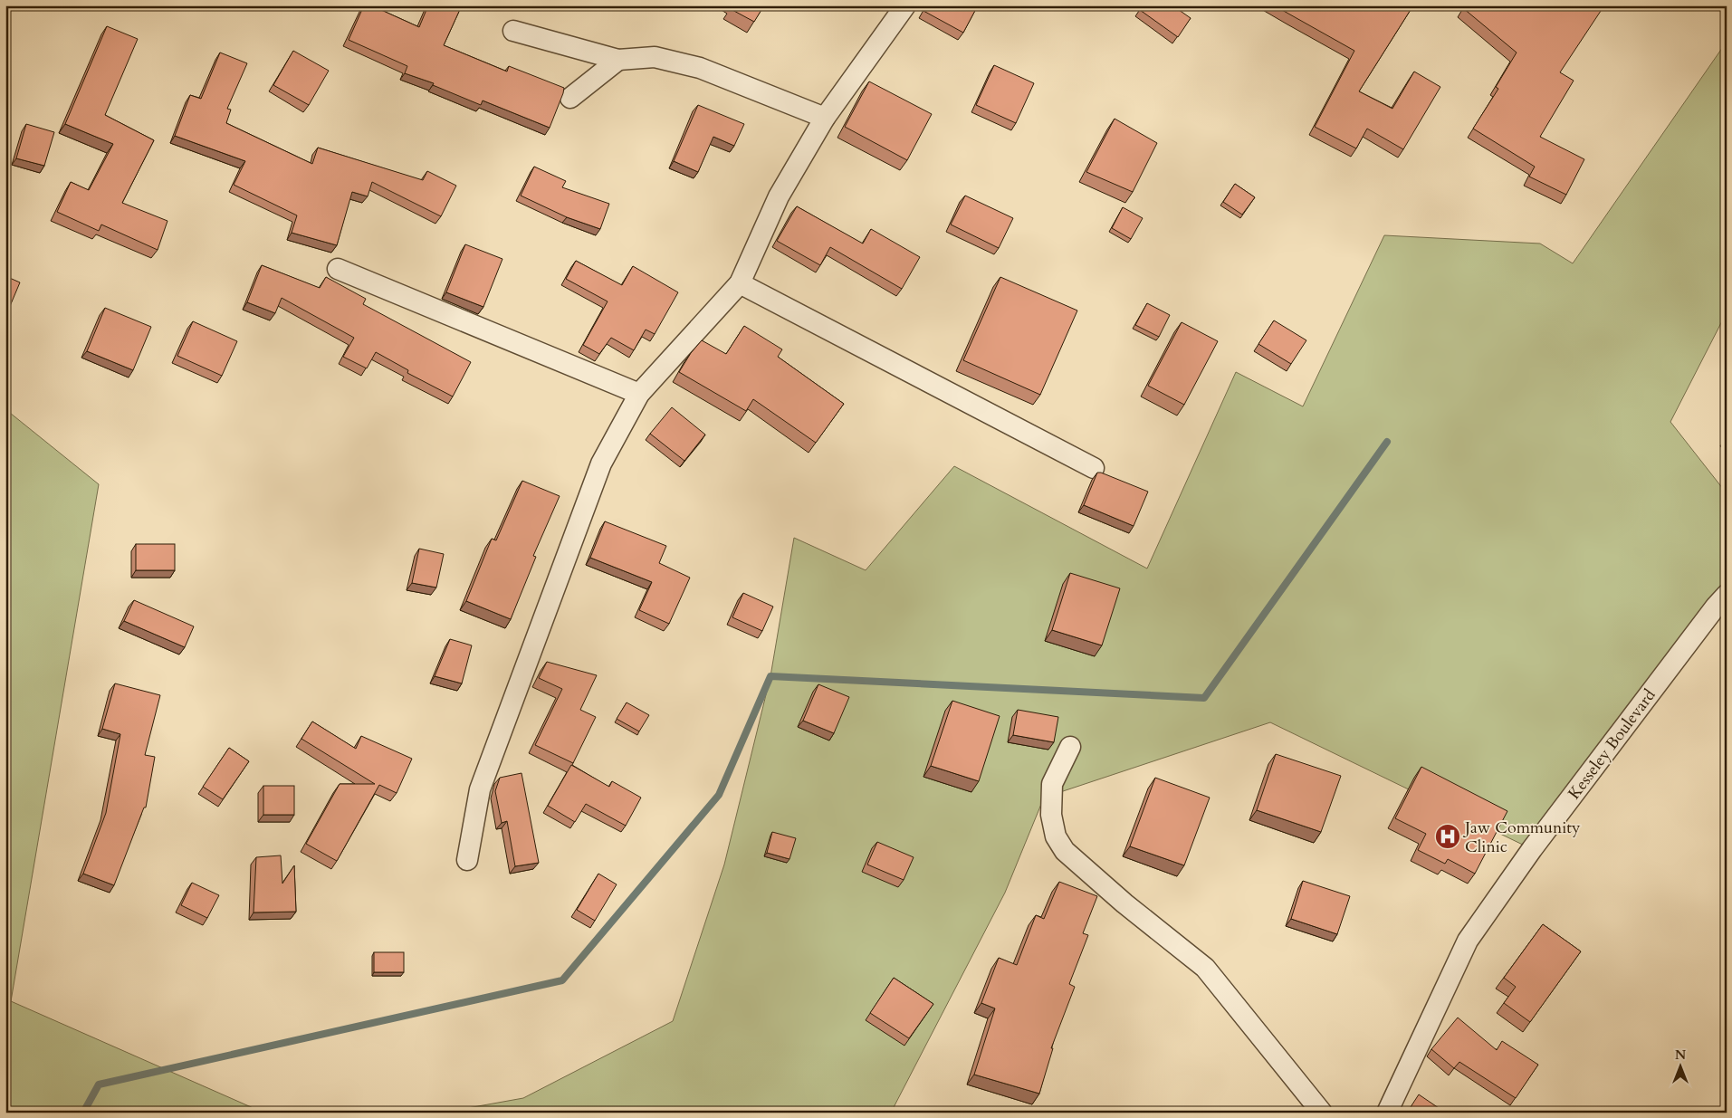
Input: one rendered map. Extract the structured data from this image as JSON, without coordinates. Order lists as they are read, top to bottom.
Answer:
{
  "streets": {
    "street": ["Kesseley Boulevard"]
  },
  "places": {
    "hospital": ["Jaw Community Clinic"]
  },
  "north": "top"
}
